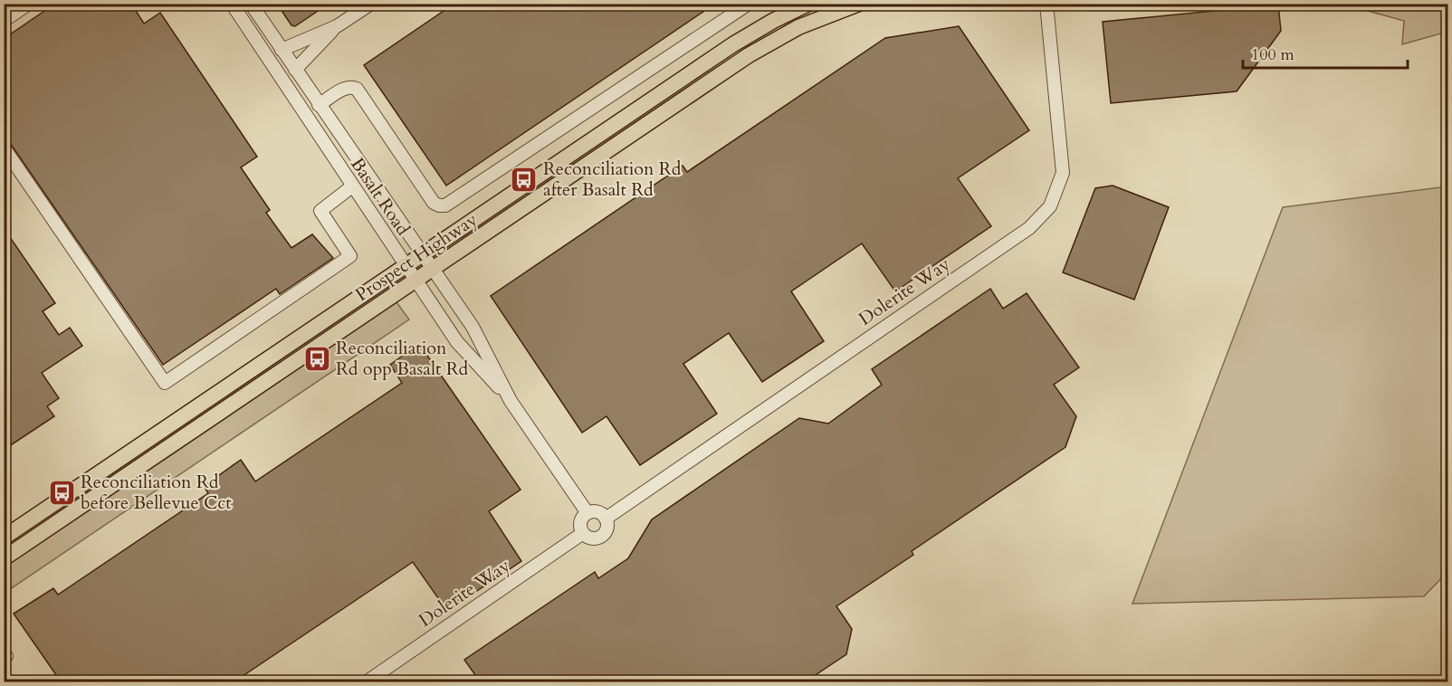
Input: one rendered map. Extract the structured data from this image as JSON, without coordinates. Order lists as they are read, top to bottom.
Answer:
{
  "streets": {
    "main road": ["Prospect Highway"],
    "street": ["Basalt Road", "Dolerite Way"]
  },
  "crossings": [
    ["Basalt Road", "Prospect Highway"],
    ["Basalt Road", "Dolerite Way"]
  ],
  "places": {
    "bus stop": ["Reconciliation Rd after Basalt Rd", "Reconciliation Rd opp Basalt Rd", "Reconciliation Rd before Bellevue Cct"]
  },
  "scale_bar": "100 m"
}
